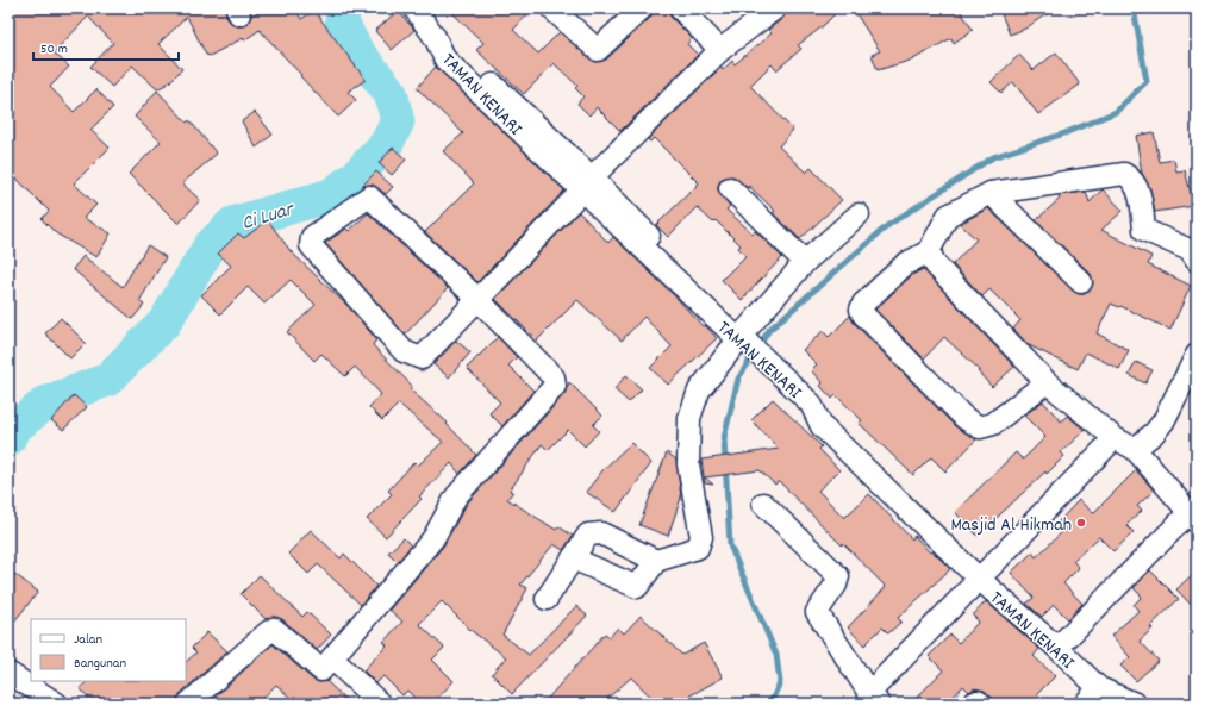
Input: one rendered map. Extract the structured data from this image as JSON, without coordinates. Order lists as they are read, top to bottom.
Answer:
{
  "streets": {
    "street": ["TAMAN KENARI"]
  },
  "water": ["Ci Luar"],
  "places": ["Masjid Al Hikmah"],
  "legend": ["Jalan", "Bangunan"],
  "scale_bar": "50 m"
}
